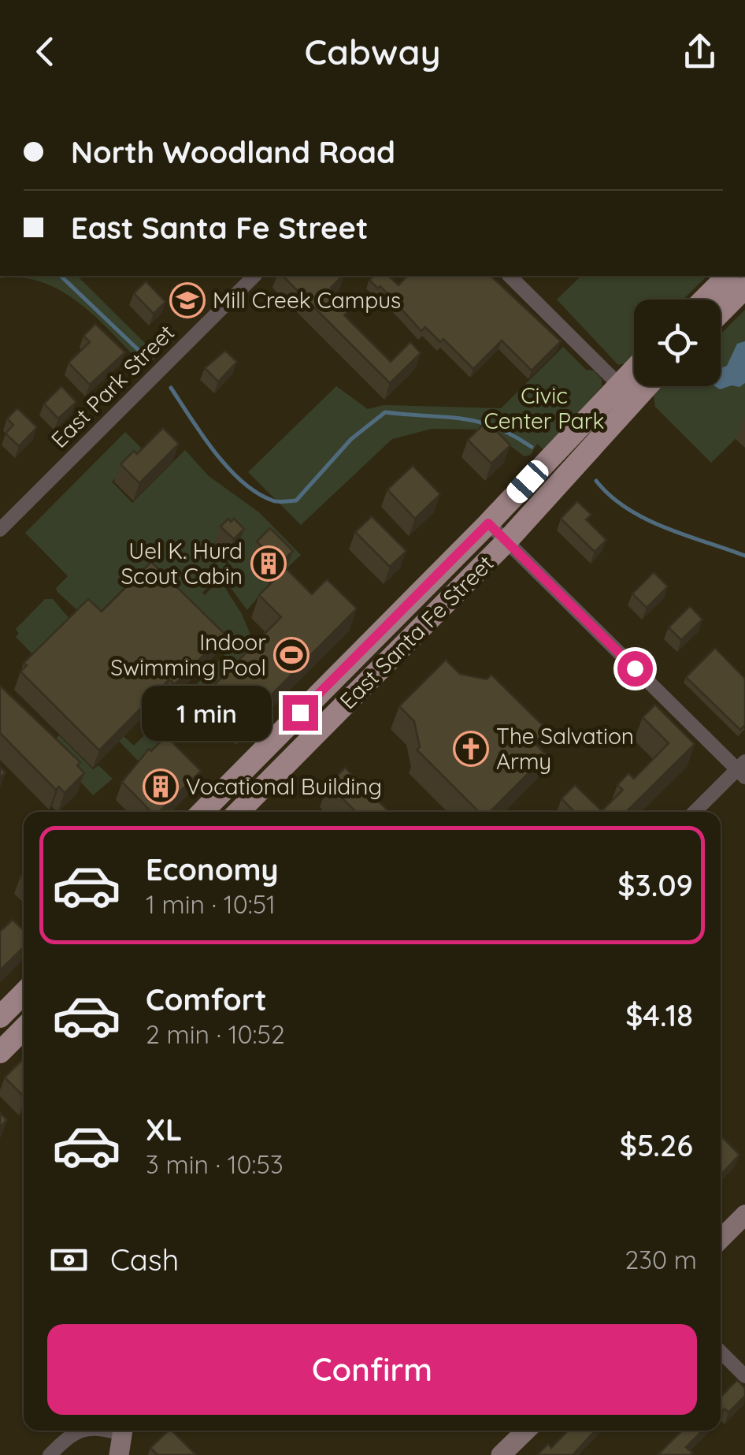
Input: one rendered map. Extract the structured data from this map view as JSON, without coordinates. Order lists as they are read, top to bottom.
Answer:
{
  "streets": {
    "main road": ["East Santa Fe Street"],
    "street": ["East Park Street"]
  },
  "parks": ["Civic Center Park"],
  "places": {
    "school or university": ["Mill Creek Campus"],
    "building": ["Uel K. Hurd Scout Cabin", "Vocational Building"],
    "sports": ["Indoor Swimming Pool"],
    "church": ["The Salvation Army"]
  },
  "page": {
    "header": "Cabway",
    "banner": ["North Woodland Road", "East Santa Fe Street"],
    "bubble": "1 min",
    "list": [
      {
        "name": "Economy",
        "note": "1 min · 10:51",
        "value": "$3.09"
      },
      {
        "name": "Comfort",
        "note": "2 min · 10:52",
        "value": "$4.18"
      },
      {
        "name": "XL",
        "note": "3 min · 10:53",
        "value": "$5.26"
      }
    ],
    "pay": ["Cash", "230 m"],
    "buttons": "Confirm"
  }
}
